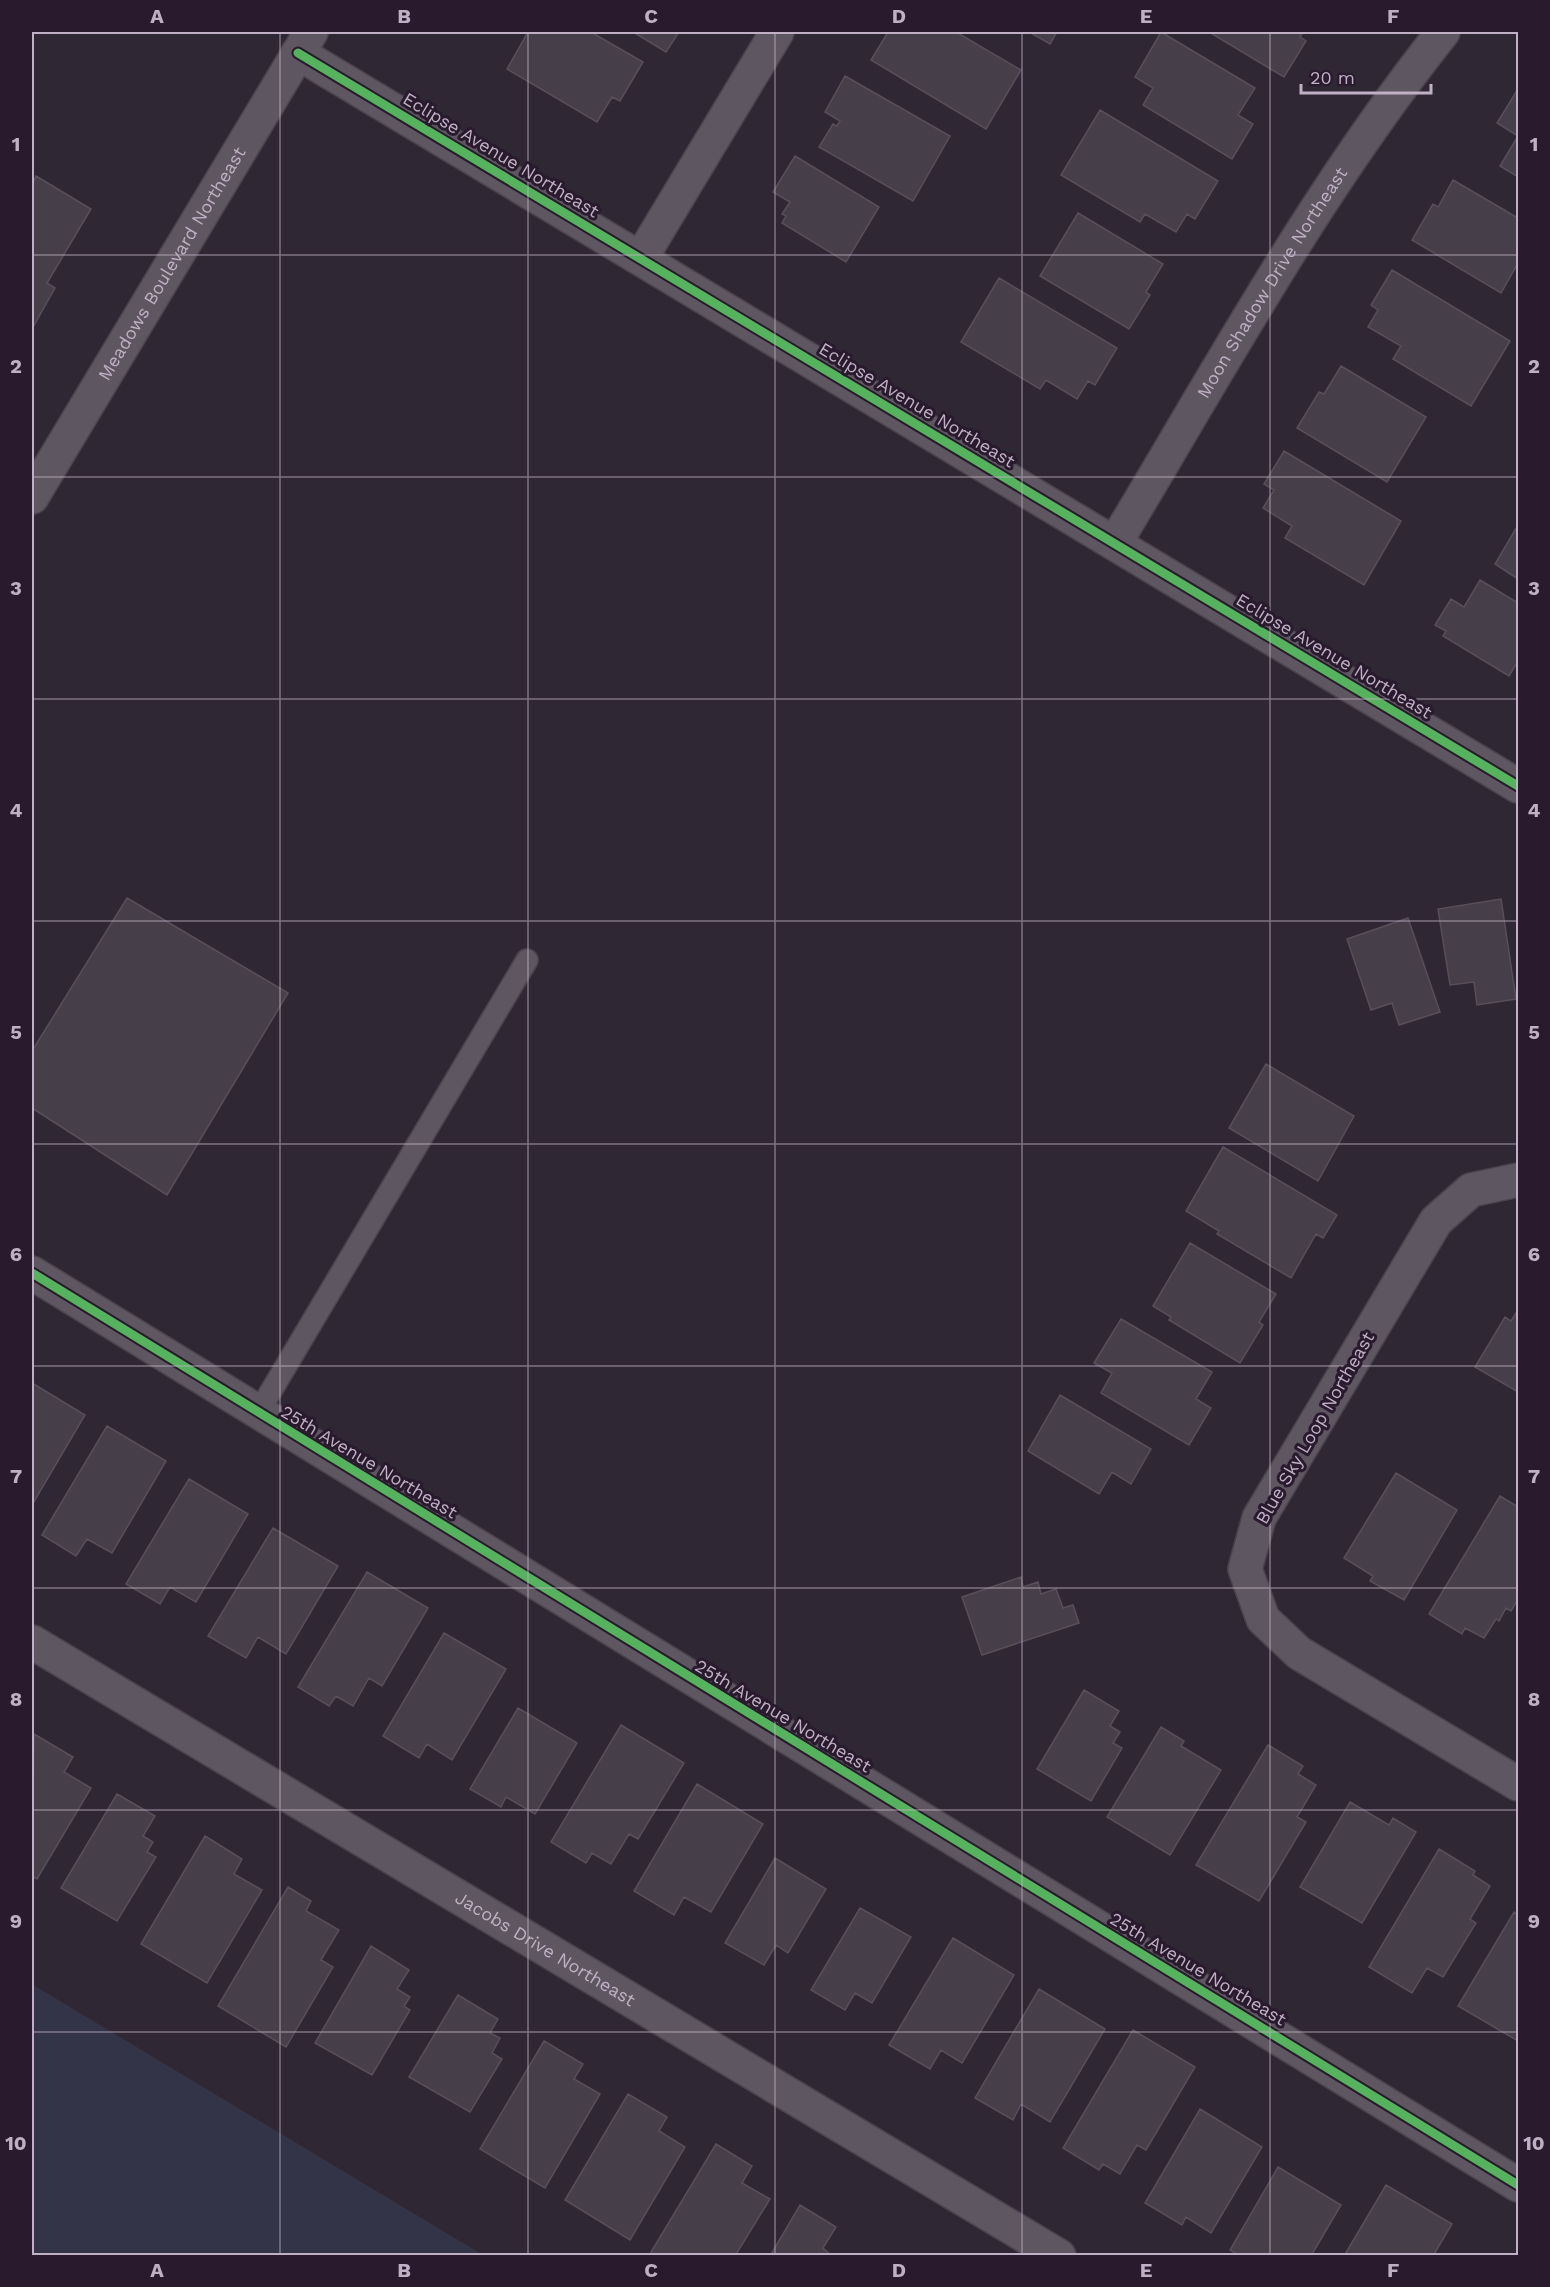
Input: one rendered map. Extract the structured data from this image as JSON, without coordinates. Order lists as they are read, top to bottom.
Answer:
{
  "streets": {
    "street": [
      "Eclipse Avenue Northeast",
      "Meadows Boulevard Northeast",
      "Moon Shadow Drive Northeast",
      "Blue Sky Loop Northeast",
      "25th Avenue Northeast",
      "Jacobs Drive Northeast"
    ]
  },
  "crossings": [
    ["Eclipse Avenue Northeast", "Meadows Boulevard Northeast"],
    ["Eclipse Avenue Northeast", "Moon Shadow Drive Northeast"]
  ],
  "scale_bar": "20 m",
  "grid": {
    "columns": [
      "A",
      "B",
      "C",
      "D",
      "E",
      "F"
    ],
    "rows": [
      "1",
      "2",
      "3",
      "4",
      "5",
      "6",
      "7",
      "8",
      "9",
      "10"
    ]
  }
}
